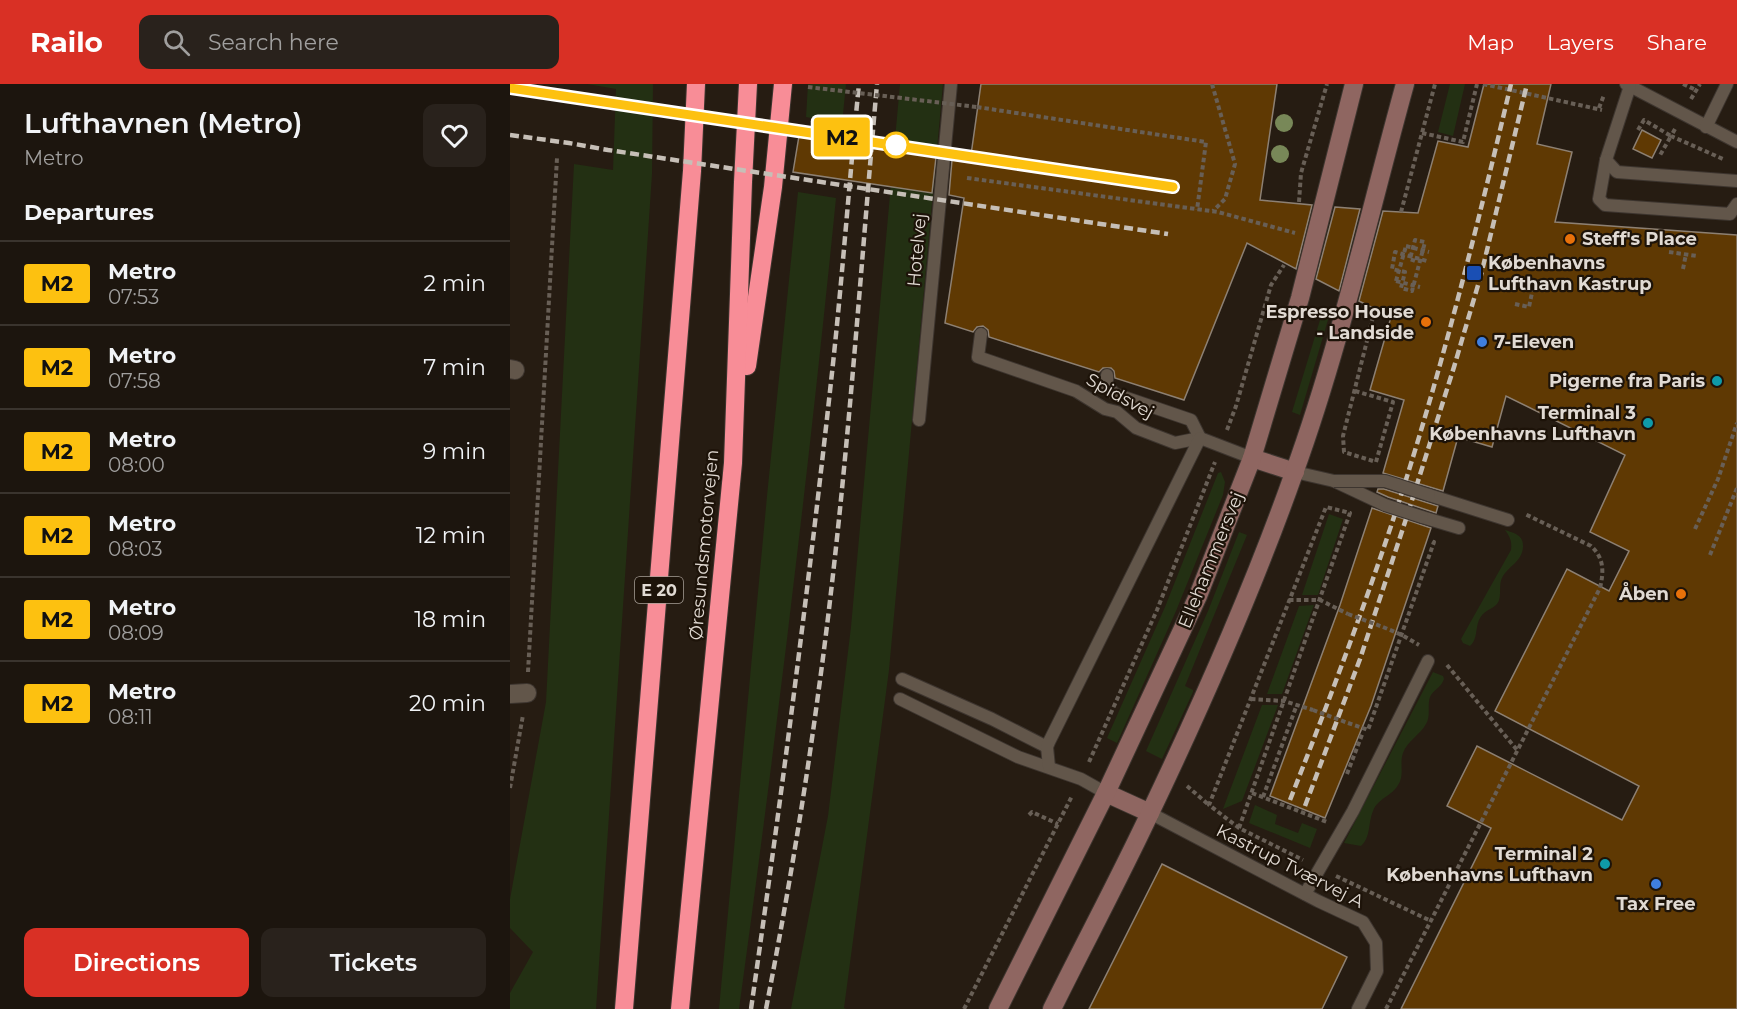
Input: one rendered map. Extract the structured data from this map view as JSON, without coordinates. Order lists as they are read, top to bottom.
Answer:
{
  "streets": {
    "highway": ["Øresundsmotorvejen", "E 20"],
    "street": ["Ellehammersvej"],
    "lane": ["Hotelvej", "Spidsvej", "Kastrup Tværvej A"]
  },
  "crossings": [
    ["Spidsvej", "Ellehammersvej"]
  ],
  "places": {
    "other": [
      "Steff's Place",
      "Espresso House - Landside",
      "7-Eleven",
      "Pigerne fra Paris",
      "Terminal 3 Københavns Lufthavn",
      "Åben",
      "Terminal 2 Københavns Lufthavn",
      "Tax Free"
    ],
    "transit": ["Københavns Lufthavn Kastrup"]
  },
  "lines": ["metro line M2"],
  "page": {
    "header": "Railo",
    "search": "Search here",
    "nav": ["Map", "Layers", "Share"],
    "heading": [
      ["Lufthavnen (Metro)", "Metro"],
      "Departures"
    ],
    "on_map": "M2",
    "list": [
      {
        "mark": "M2",
        "name": "Metro",
        "note": "07:53",
        "value": "2 min"
      },
      {
        "mark": "M2",
        "name": "Metro",
        "note": "07:58",
        "value": "7 min"
      },
      {
        "mark": "M2",
        "name": "Metro",
        "note": "08:00",
        "value": "9 min"
      },
      {
        "mark": "M2",
        "name": "Metro",
        "note": "08:03",
        "value": "12 min"
      },
      {
        "mark": "M2",
        "name": "Metro",
        "note": "08:09",
        "value": "18 min"
      },
      {
        "mark": "M2",
        "name": "Metro",
        "note": "08:11",
        "value": "20 min"
      }
    ],
    "buttons": ["Directions", "Tickets"]
  }
}
